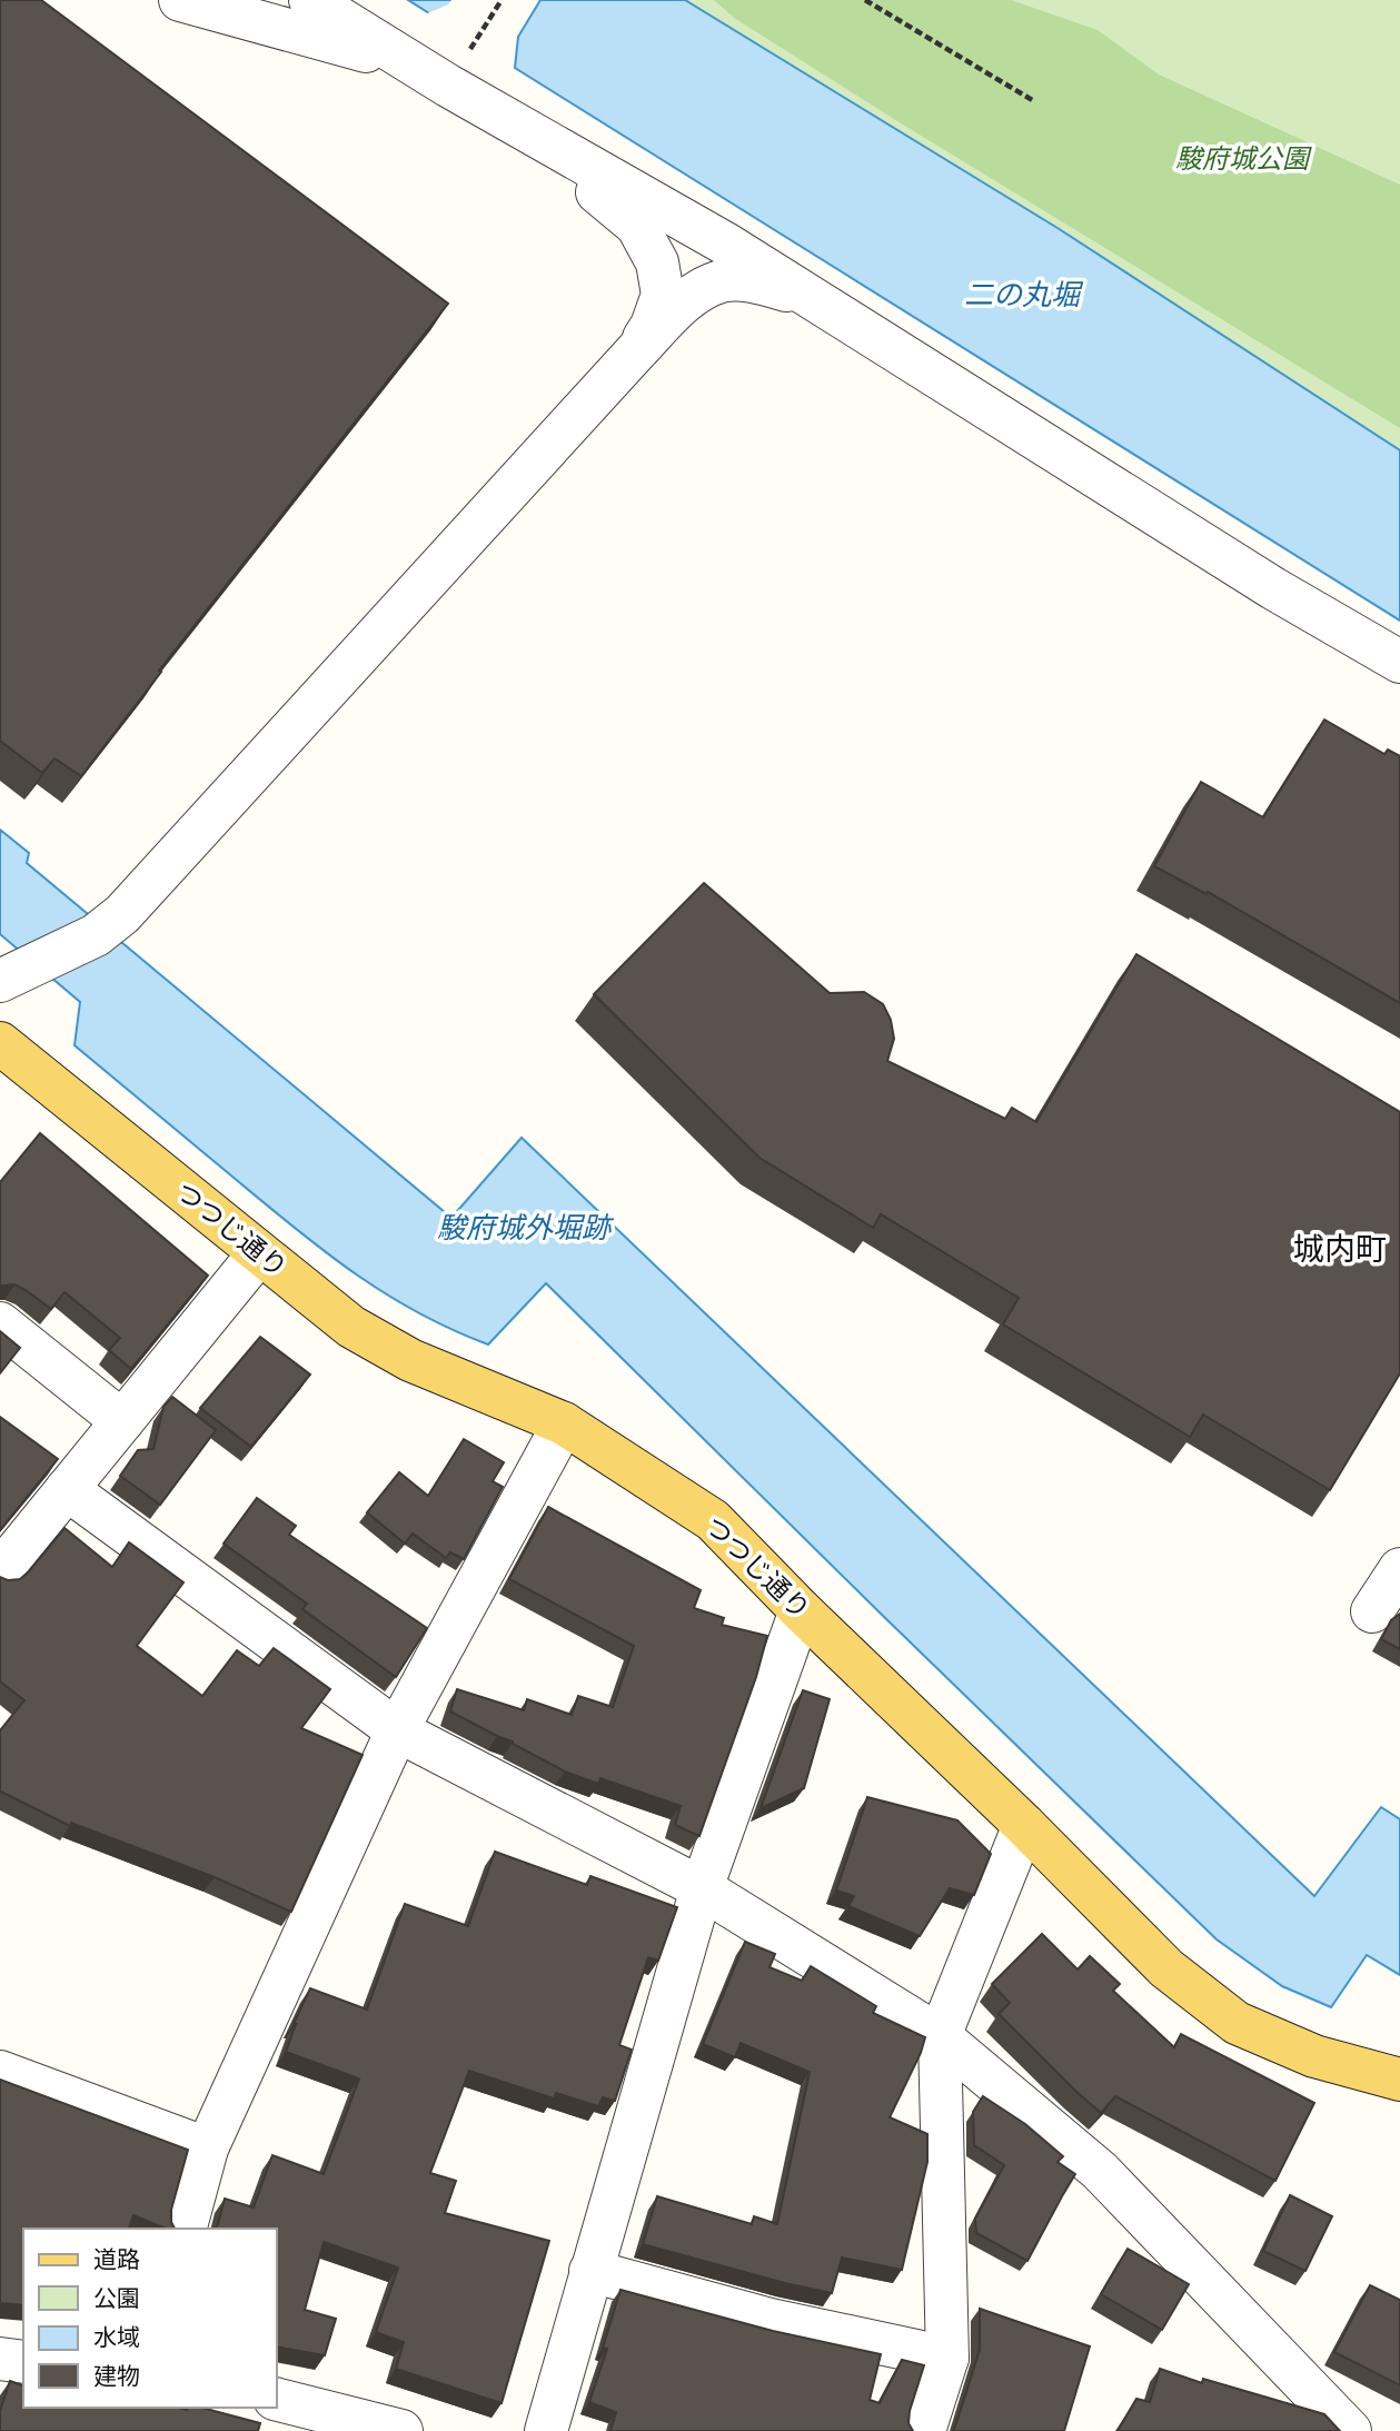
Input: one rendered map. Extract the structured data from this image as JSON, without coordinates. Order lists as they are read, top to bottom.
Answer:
{
  "streets": {
    "main road": ["つつじ通り"]
  },
  "districts": ["城内町"],
  "water": ["二の丸堀", "駿府城外堀跡"],
  "parks": ["駿府城公園"],
  "legend": [
    "道路",
    "公園",
    "水域",
    "建物"
  ]
}
